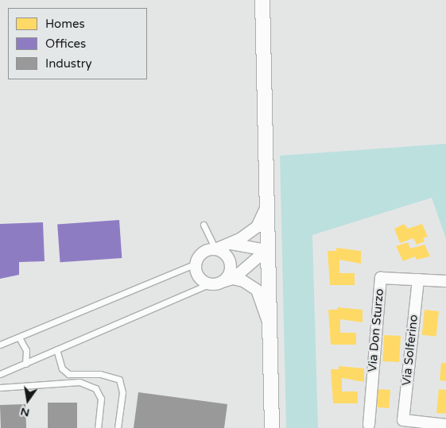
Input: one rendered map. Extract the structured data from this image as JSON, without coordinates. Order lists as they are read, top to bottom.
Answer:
{
  "streets": {
    "street": ["Via Don Sturzo", "Via Solferino"]
  },
  "crossings": [
    ["Via Don Sturzo", "Via Solferino"]
  ],
  "legend": ["Homes", "Offices", "Industry"],
  "north": "bottom"
}
